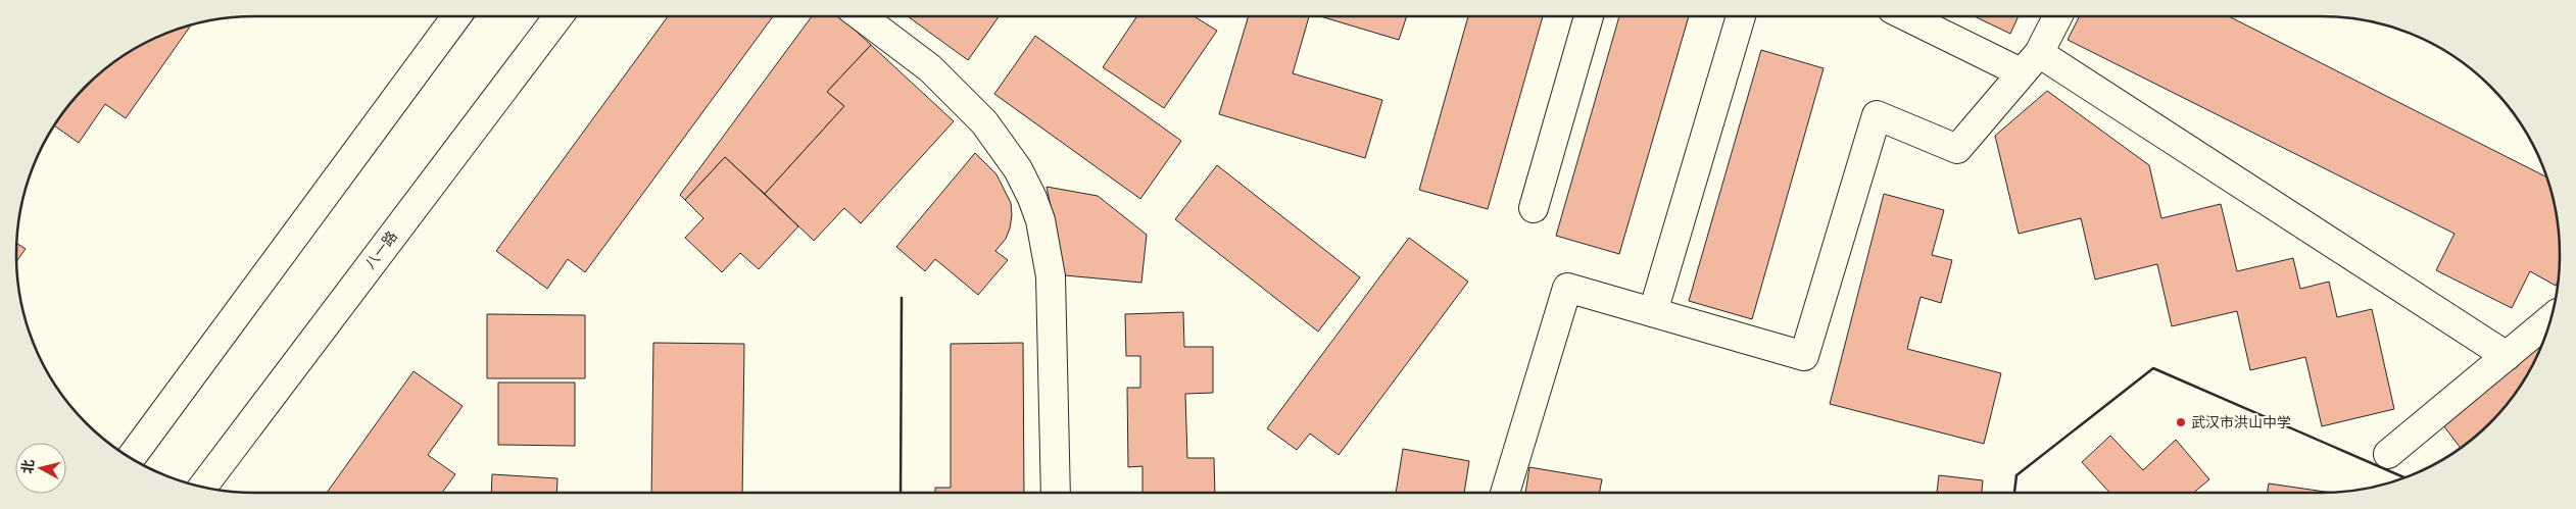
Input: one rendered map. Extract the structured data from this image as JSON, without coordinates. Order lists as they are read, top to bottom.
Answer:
{
  "streets": {
    "main road": ["八一路"]
  },
  "places": ["武汉市洪山中学"],
  "north": "left"
}
